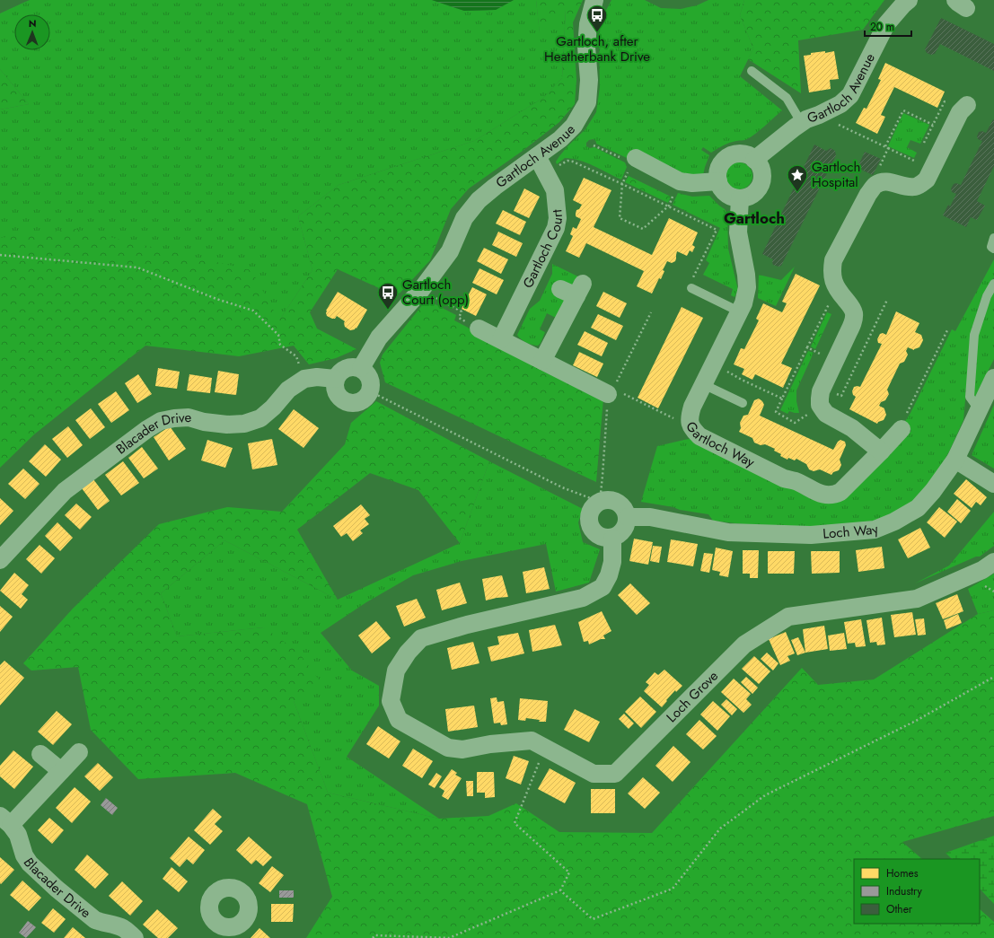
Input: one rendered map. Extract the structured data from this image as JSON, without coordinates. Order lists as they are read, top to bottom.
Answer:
{
  "streets": {
    "street": [
      "Gartloch Avenue",
      "Gartloch Court",
      "Blacader Drive",
      "Gartloch Way",
      "Loch Way",
      "Loch Grove"
    ]
  },
  "crossings": [
    ["Gartloch Avenue", "Gartloch Court"],
    ["Gartloch Avenue", "Gartloch Way"],
    ["Loch Way", "Loch Grove"]
  ],
  "districts": ["Gartloch"],
  "places": {
    "bus stop": ["Gartloch, after Heatherbank Drive", "Gartloch Court (opp)"],
    "place": ["Gartloch Hospital"]
  },
  "legend": ["Homes", "Industry", "Other"],
  "scale_bar": "20 m",
  "north": "top"
}
